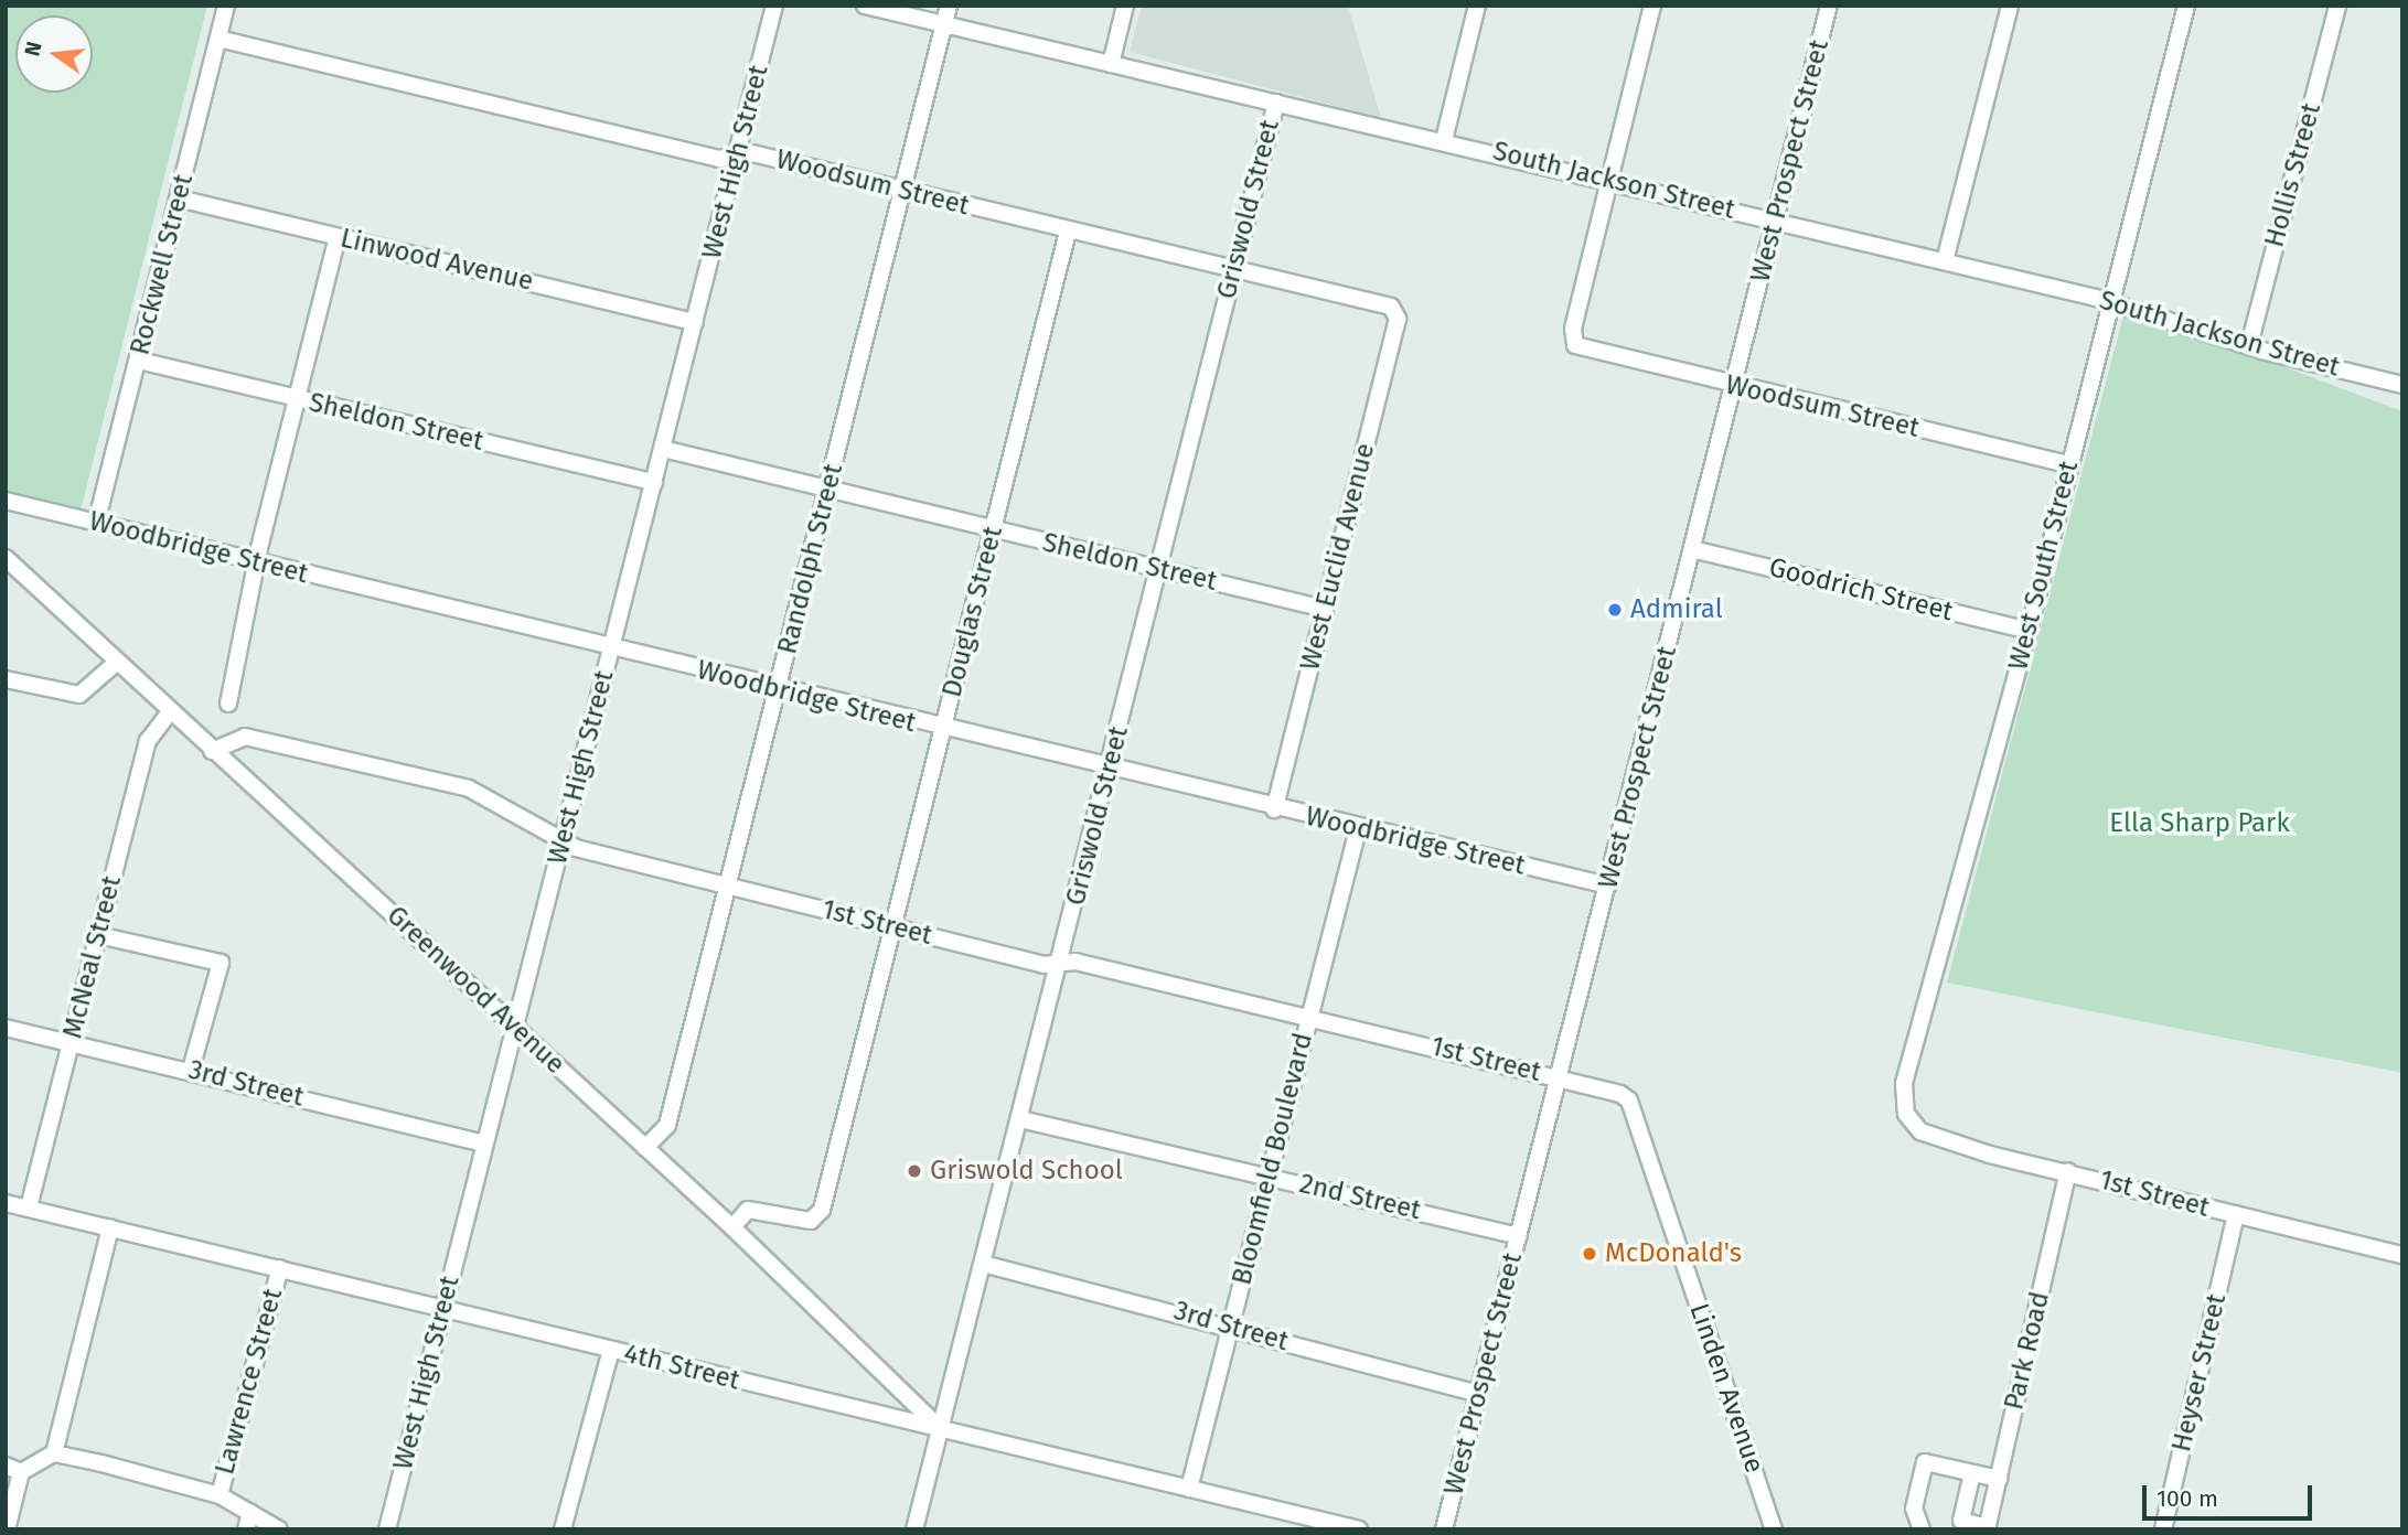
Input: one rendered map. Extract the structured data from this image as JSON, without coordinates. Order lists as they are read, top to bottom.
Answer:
{
  "streets": {
    "street": [
      "West Prospect Street",
      "West High Street",
      "Hollis Street",
      "South Jackson Street",
      "Woodsum Street",
      "Griswold Street",
      "Linwood Avenue",
      "Rockwell Street",
      "Sheldon Street",
      "Woodbridge Street",
      "West Euclid Avenue",
      "Randolph Street",
      "West South Street",
      "Goodrich Street",
      "Douglas Street",
      "1st Street",
      "McNeal Street",
      "Greenwood Avenue",
      "3rd Street",
      "Bloomfield Boulevard",
      "2nd Street",
      "Park Road",
      "4th Street",
      "Heyser Street",
      "Lawrence Street",
      "Linden Avenue"
    ]
  },
  "crossings": [
    ["West Prospect Street", "South Jackson Street"],
    ["West Prospect Street", "Woodsum Street"],
    ["West Prospect Street", "Woodbridge Street"],
    ["West Prospect Street", "Goodrich Street"],
    ["West Prospect Street", "1st Street"],
    ["West Prospect Street", "3rd Street"],
    ["West Prospect Street", "2nd Street"],
    ["West Prospect Street", "Linden Avenue"],
    ["West High Street", "Woodsum Street"],
    ["West High Street", "Linwood Avenue"],
    ["West High Street", "Sheldon Street"],
    ["West High Street", "Woodbridge Street"],
    ["West High Street", "1st Street"],
    ["West High Street", "Greenwood Avenue"],
    ["West High Street", "3rd Street"],
    ["West High Street", "4th Street"],
    ["Hollis Street", "South Jackson Street"],
    ["South Jackson Street", "Woodsum Street"],
    ["South Jackson Street", "Griswold Street"],
    ["South Jackson Street", "Randolph Street"],
    ["South Jackson Street", "West South Street"],
    ["Woodsum Street", "Griswold Street"],
    ["Woodsum Street", "Rockwell Street"],
    ["Woodsum Street", "West Euclid Avenue"],
    ["Woodsum Street", "Randolph Street"],
    ["Woodsum Street", "West South Street"],
    ["Woodsum Street", "Douglas Street"],
    ["Griswold Street", "Sheldon Street"],
    ["Griswold Street", "Woodbridge Street"],
    ["Griswold Street", "1st Street"],
    ["Griswold Street", "Greenwood Avenue"],
    ["Griswold Street", "3rd Street"],
    ["Griswold Street", "2nd Street"],
    ["Griswold Street", "4th Street"],
    ["Linwood Avenue", "Rockwell Street"],
    ["Rockwell Street", "Sheldon Street"],
    ["Rockwell Street", "Woodbridge Street"],
    ["Sheldon Street", "West Euclid Avenue"],
    ["Sheldon Street", "Randolph Street"],
    ["Sheldon Street", "Douglas Street"],
    ["Woodbridge Street", "West Euclid Avenue"],
    ["Woodbridge Street", "Randolph Street"],
    ["Woodbridge Street", "Douglas Street"],
    ["Woodbridge Street", "Bloomfield Boulevard"],
    ["Randolph Street", "1st Street"],
    ["Randolph Street", "Greenwood Avenue"],
    ["West South Street", "Goodrich Street"],
    ["West South Street", "1st Street"],
    ["Douglas Street", "1st Street"],
    ["Douglas Street", "Greenwood Avenue"],
    ["1st Street", "Greenwood Avenue"],
    ["1st Street", "Bloomfield Boulevard"],
    ["1st Street", "Park Road"],
    ["1st Street", "Heyser Street"],
    ["1st Street", "Linden Avenue"],
    ["McNeal Street", "Greenwood Avenue"],
    ["McNeal Street", "3rd Street"],
    ["McNeal Street", "4th Street"],
    ["Greenwood Avenue", "4th Street"],
    ["3rd Street", "Bloomfield Boulevard"],
    ["Bloomfield Boulevard", "2nd Street"],
    ["Bloomfield Boulevard", "4th Street"],
    ["4th Street", "Lawrence Street"]
  ],
  "parks": ["Ella Sharp Park"],
  "places": ["Admiral", "Griswold School", "McDonald's"],
  "scale_bar": "100 m",
  "north": "left"
}
